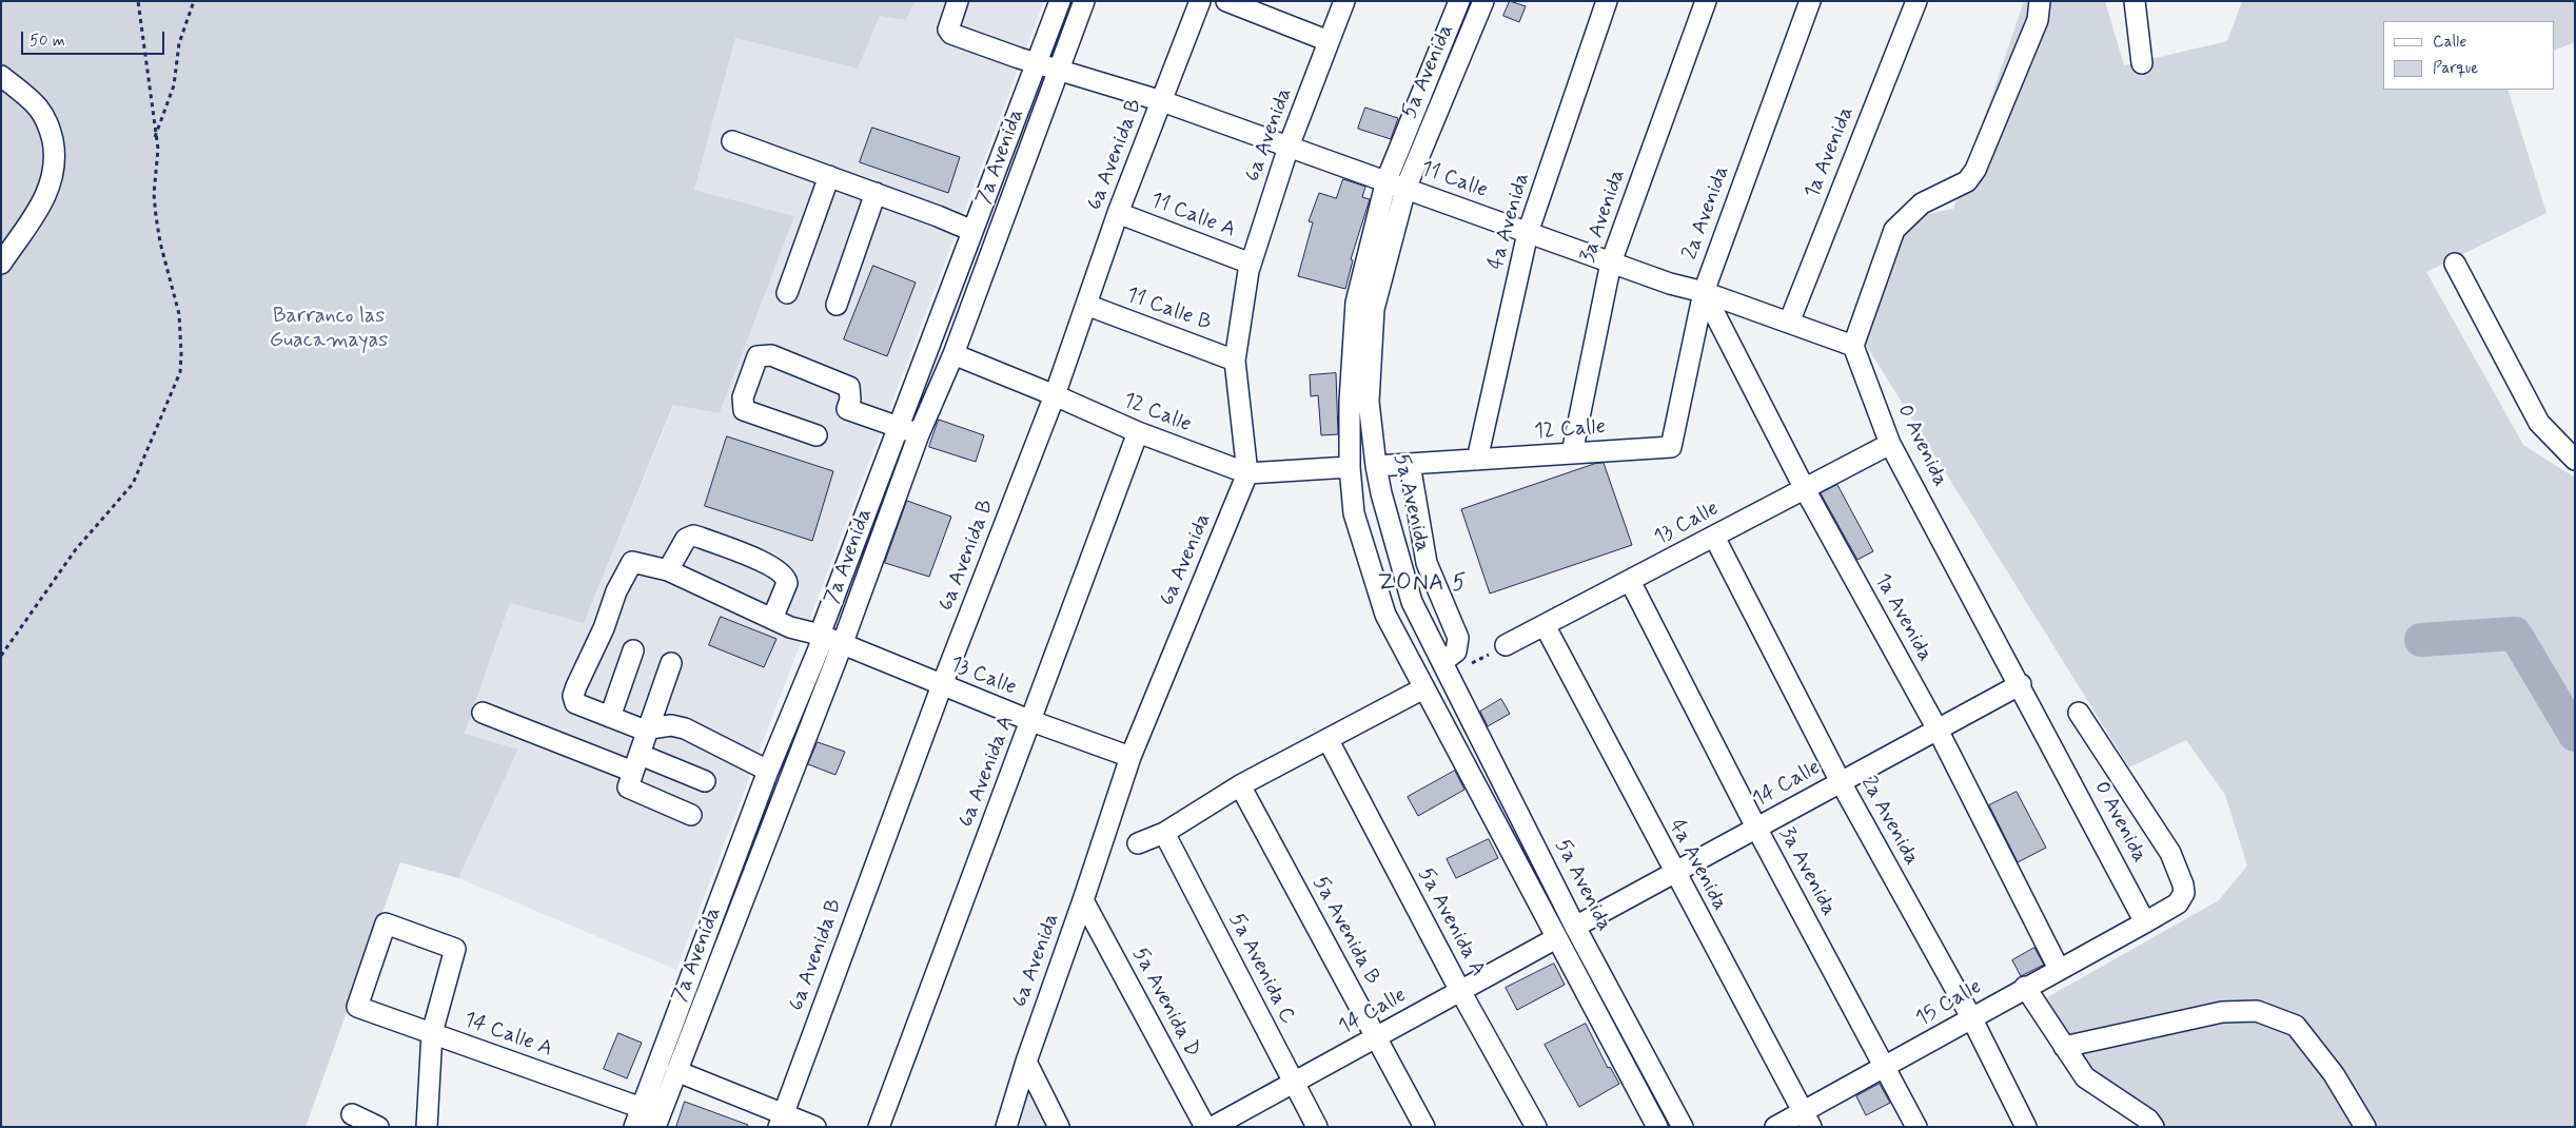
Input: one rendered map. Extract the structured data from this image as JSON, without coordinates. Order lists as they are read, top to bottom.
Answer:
{
  "streets": {
    "street": [
      "5a Avenida",
      "6a Avenida",
      "1a Avenida",
      "6a Avenida B",
      "7a Avenida",
      "11 Calle",
      "2a Avenida",
      "11 Calle A",
      "3a Avenida",
      "4a Avenida",
      "11 Calle B",
      "12 Calle",
      "0 Avenida",
      "13 Calle",
      "6a Avenida A",
      "14 Calle",
      "5a Avenida A",
      "5a Avenida B",
      "5a Avenida C",
      "5a Avenida D",
      "15 Calle",
      "14 Calle A"
    ]
  },
  "crossings": [
    ["5a Avenida", "11 Calle"],
    ["5a Avenida", "12 Calle"],
    ["5a Avenida", "14 Calle"],
    ["6a Avenida", "11 Calle"],
    ["6a Avenida", "11 Calle A"],
    ["6a Avenida", "11 Calle B"],
    ["6a Avenida", "12 Calle"],
    ["6a Avenida", "13 Calle"],
    ["6a Avenida", "5a Avenida D"],
    ["1a Avenida", "11 Calle"],
    ["1a Avenida", "2a Avenida"],
    ["1a Avenida", "13 Calle"],
    ["1a Avenida", "14 Calle"],
    ["1a Avenida", "15 Calle"],
    ["6a Avenida B", "11 Calle"],
    ["6a Avenida B", "11 Calle A"],
    ["6a Avenida B", "11 Calle B"],
    ["6a Avenida B", "12 Calle"],
    ["6a Avenida B", "13 Calle"],
    ["7a Avenida", "11 Calle"],
    ["7a Avenida", "12 Calle"],
    ["7a Avenida", "13 Calle"],
    ["7a Avenida", "14 Calle A"],
    ["11 Calle", "2a Avenida"],
    ["11 Calle", "3a Avenida"],
    ["11 Calle", "4a Avenida"],
    ["11 Calle", "0 Avenida"],
    ["2a Avenida", "12 Calle"],
    ["2a Avenida", "13 Calle"],
    ["2a Avenida", "14 Calle"],
    ["2a Avenida", "15 Calle"],
    ["3a Avenida", "12 Calle"],
    ["3a Avenida", "13 Calle"],
    ["3a Avenida", "14 Calle"],
    ["3a Avenida", "15 Calle"],
    ["4a Avenida", "12 Calle"],
    ["4a Avenida", "13 Calle"],
    ["4a Avenida", "14 Calle"],
    ["4a Avenida", "15 Calle"],
    ["12 Calle", "6a Avenida A"],
    ["0 Avenida", "13 Calle"],
    ["0 Avenida", "14 Calle"],
    ["0 Avenida", "15 Calle"],
    ["13 Calle", "6a Avenida A"],
    ["14 Calle", "5a Avenida A"],
    ["14 Calle", "5a Avenida B"],
    ["14 Calle", "5a Avenida C"]
  ],
  "districts": ["ZONA 5"],
  "parks": ["Barranco las Guacamayas"],
  "legend": ["Calle", "Parque"],
  "scale_bar": "50 m"
}
